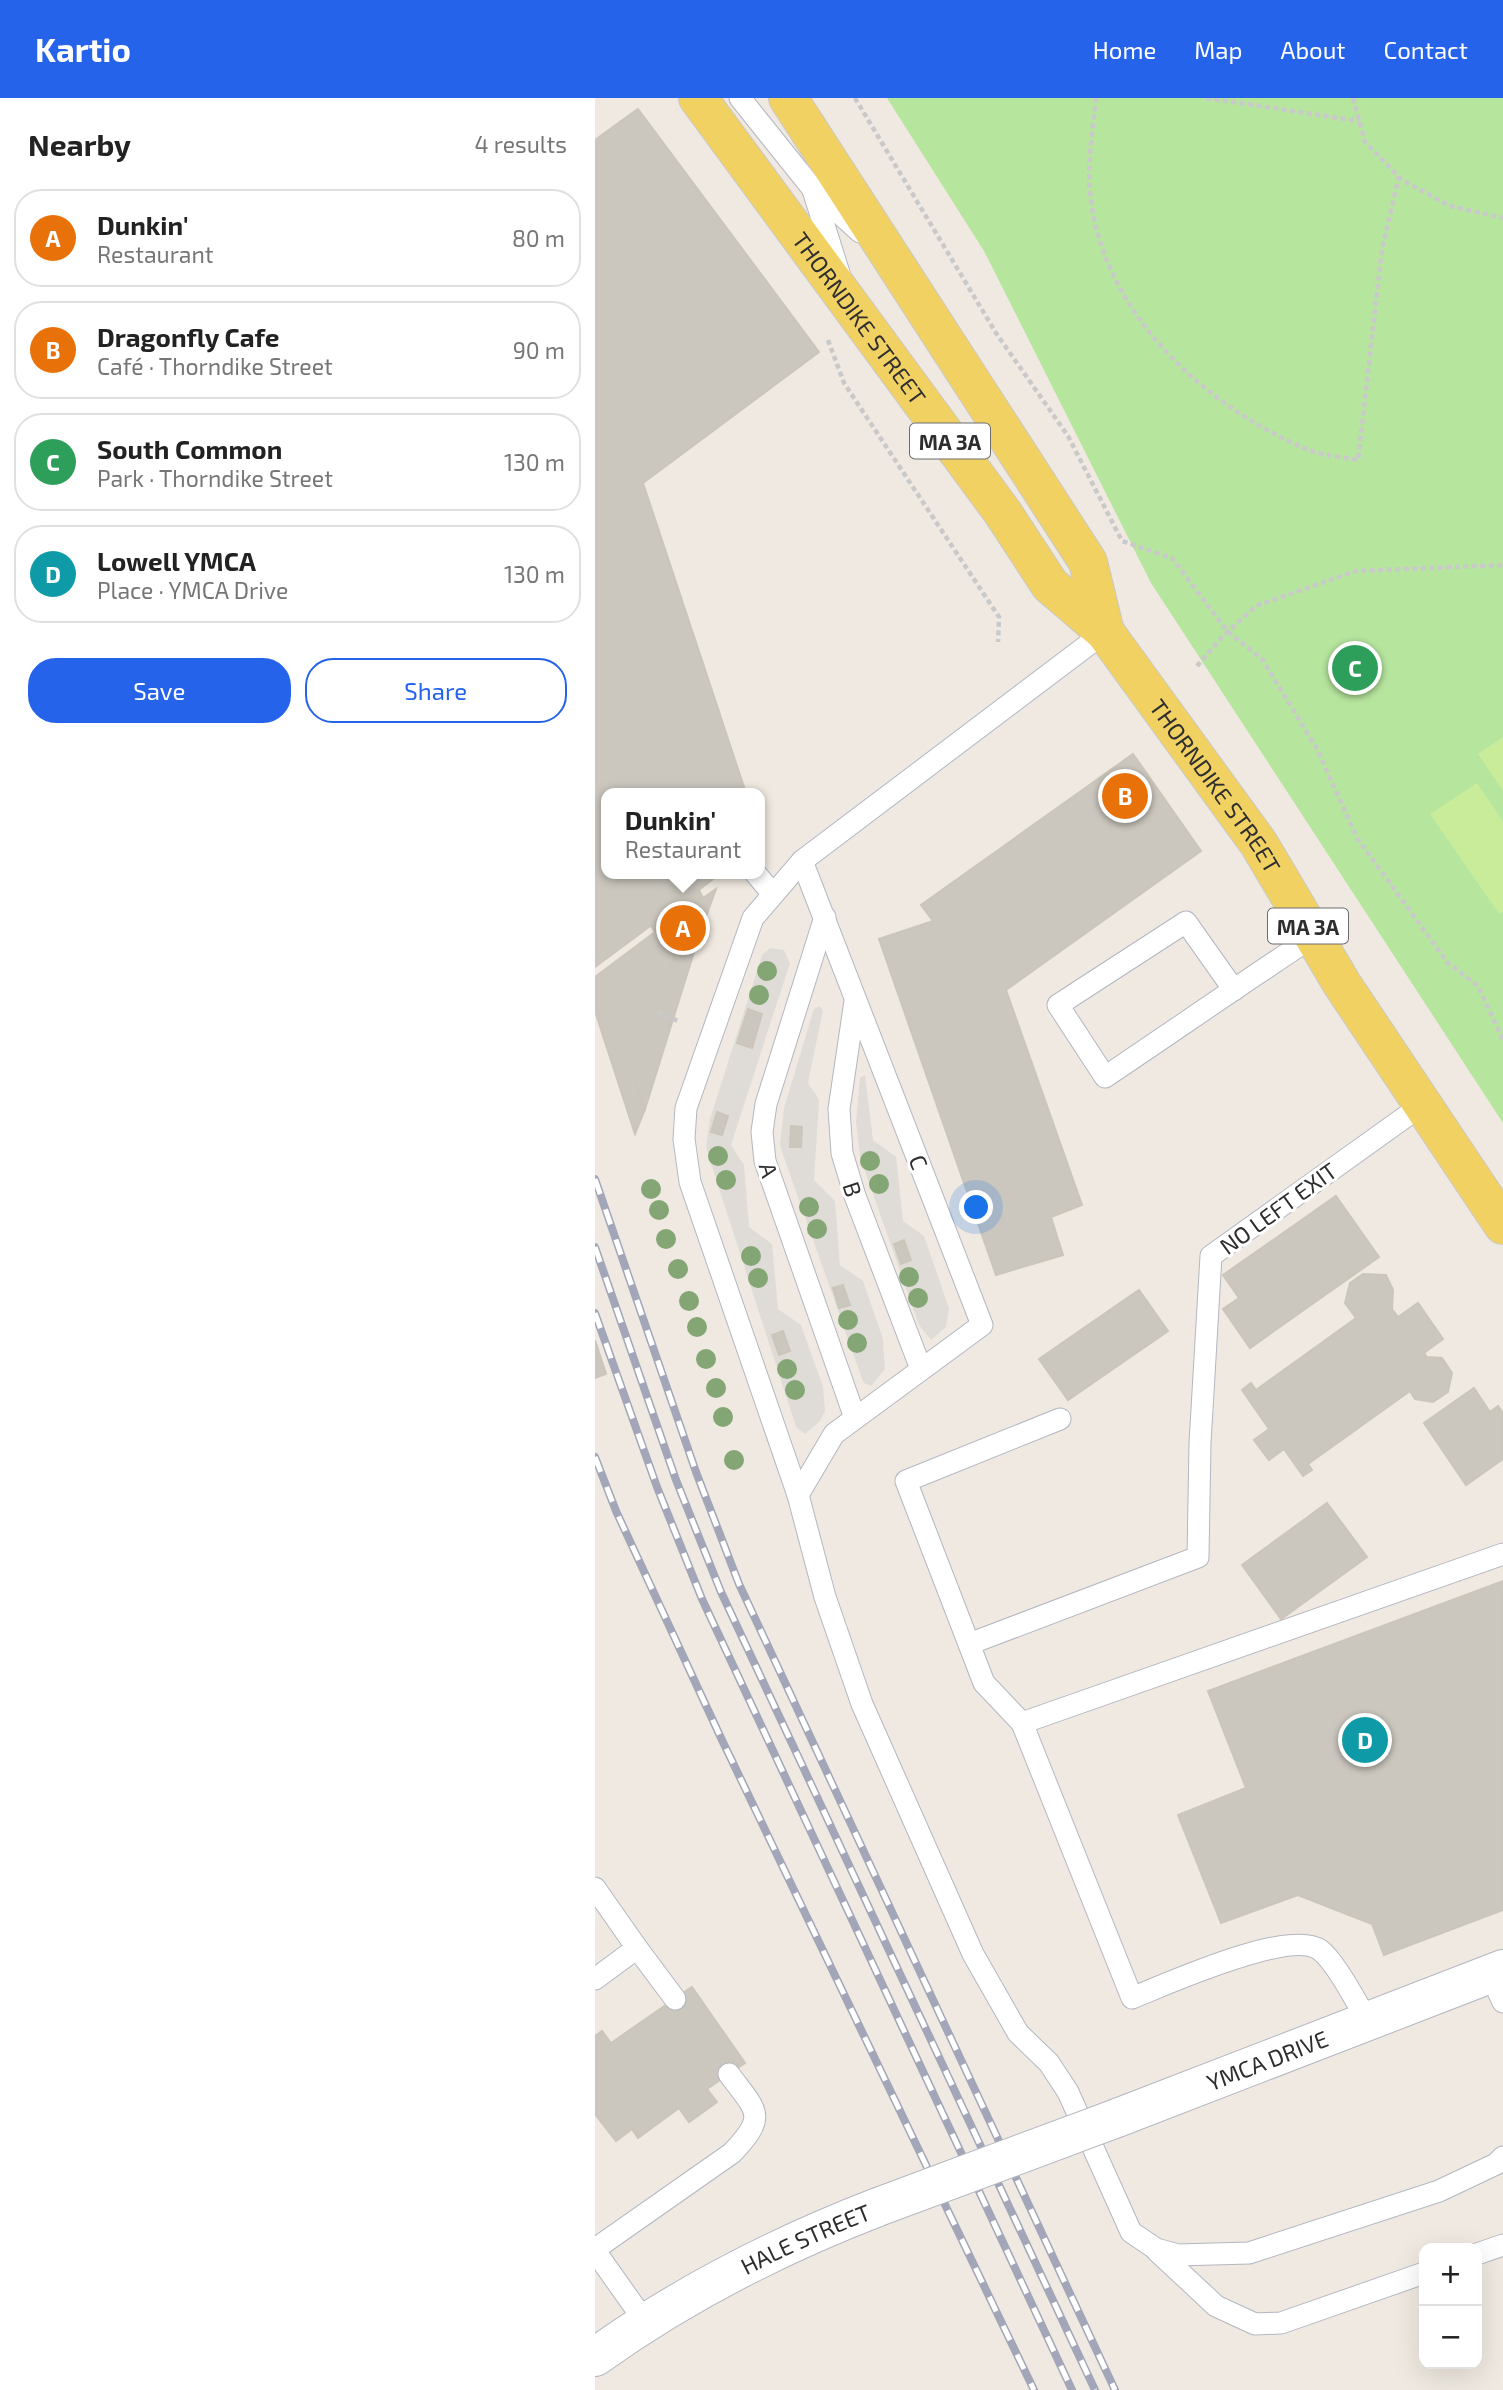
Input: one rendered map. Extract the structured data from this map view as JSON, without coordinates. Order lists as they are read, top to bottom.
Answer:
{
  "streets": {
    "main road": ["THORNDIKE STREET", "MA 3A"],
    "street": ["YMCA DRIVE", "HALE STREET"],
    "lane": [
      "C",
      "A",
      "B",
      "NO LEFT EXIT"
    ]
  },
  "crossings": [
    ["THORNDIKE STREET", "NO LEFT EXIT"],
    ["C", "A"],
    ["C", "B"],
    ["YMCA DRIVE", "HALE STREET"]
  ],
  "page": {
    "header": "Kartio",
    "nav": [
      "Home",
      "Map",
      "About",
      "Contact"
    ],
    "heading": ["Nearby", "4 results"],
    "list": [
      {
        "mark": "A",
        "name": "Dunkin'",
        "note": "Restaurant",
        "value": "80 m"
      },
      {
        "mark": "B",
        "name": "Dragonfly Cafe",
        "note": "Café · Thorndike Street",
        "value": "90 m"
      },
      {
        "mark": "C",
        "name": "South Common",
        "note": "Park · Thorndike Street",
        "value": "130 m"
      },
      {
        "mark": "D",
        "name": "Lowell YMCA",
        "note": "Place · YMCA Drive",
        "value": "130 m"
      }
    ],
    "buttons": ["Save", "Share"],
    "pins": [
      "C",
      "B",
      "A",
      "D"
    ],
    "popup": ["Dunkin'", "Restaurant"],
    "map_buttons": ["+", "−"]
  }
}
